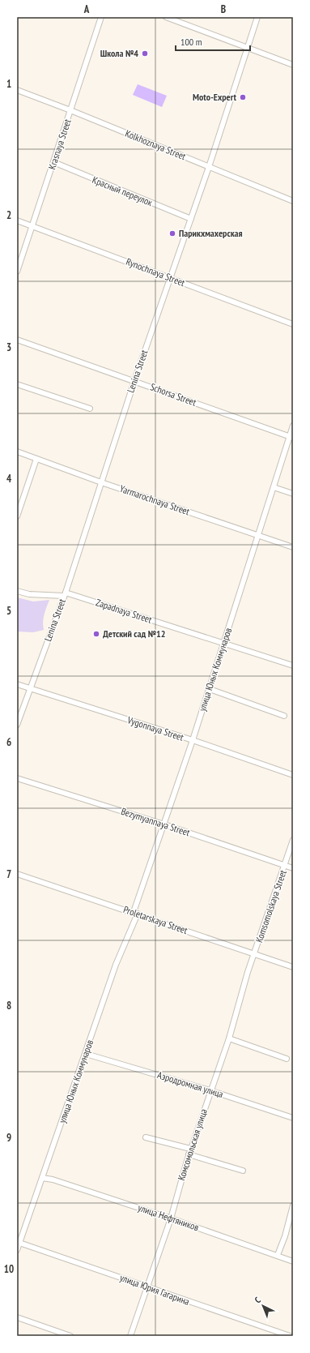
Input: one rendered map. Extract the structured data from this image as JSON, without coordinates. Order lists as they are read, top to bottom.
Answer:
{
  "streets": {
    "street": [
      "Krasnaya Street",
      "Kolkhoznaya Street",
      "Красный переулок",
      "Rynochnaya Street",
      "Lenina Street",
      "Schorsa Street",
      "Yarmarochnaya Street",
      "Zapadnaya Street",
      "улица Юных Коммунаров",
      "Vygonnaya Street",
      "Bezymyannaya Street",
      "Komsomolskaya Street",
      "Proletarskaya Street",
      "Аэродромная улица",
      "Комсомольская улица",
      "улица Нефтяников",
      "улица Юрия Гагарина"
    ]
  },
  "crossings": [
    ["Krasnaya Street", "Kolkhoznaya Street"],
    ["Krasnaya Street", "Красный переулок"],
    ["Krasnaya Street", "Rynochnaya Street"],
    ["Kolkhoznaya Street", "Lenina Street"],
    ["Красный переулок", "Lenina Street"],
    ["Rynochnaya Street", "Lenina Street"],
    ["Lenina Street", "Schorsa Street"],
    ["Lenina Street", "Yarmarochnaya Street"],
    ["Lenina Street", "Zapadnaya Street"],
    ["Lenina Street", "Vygonnaya Street"],
    ["Schorsa Street", "улица Юных Коммунаров"],
    ["Yarmarochnaya Street", "улица Юных Коммунаров"],
    ["Zapadnaya Street", "улица Юных Коммунаров"],
    ["улица Юных Коммунаров", "Vygonnaya Street"],
    ["улица Юных Коммунаров", "Bezymyannaya Street"],
    ["улица Юных Коммунаров", "Proletarskaya Street"],
    ["улица Юных Коммунаров", "Аэродромная улица"],
    ["улица Юных Коммунаров", "улица Нефтяников"],
    ["улица Юных Коммунаров", "улица Юрия Гагарина"],
    ["Bezymyannaya Street", "Komsomolskaya Street"],
    ["Komsomolskaya Street", "Proletarskaya Street"],
    ["Komsomolskaya Street", "Комсомольская улица"],
    ["Proletarskaya Street", "Комсомольская улица"],
    ["Аэродромная улица", "Комсомольская улица"],
    ["Комсомольская улица", "улица Нефтяников"],
    ["Комсомольская улица", "улица Юрия Гагарина"]
  ],
  "places": [
    "Школа №4",
    "Moto-Expert",
    "Парикхмахерская",
    "Детский сад №12"
  ],
  "scale_bar": "100 m",
  "north": "top left",
  "grid": {
    "columns": ["A", "B"],
    "rows": [
      "1",
      "2",
      "3",
      "4",
      "5",
      "6",
      "7",
      "8",
      "9",
      "10"
    ]
  }
}
